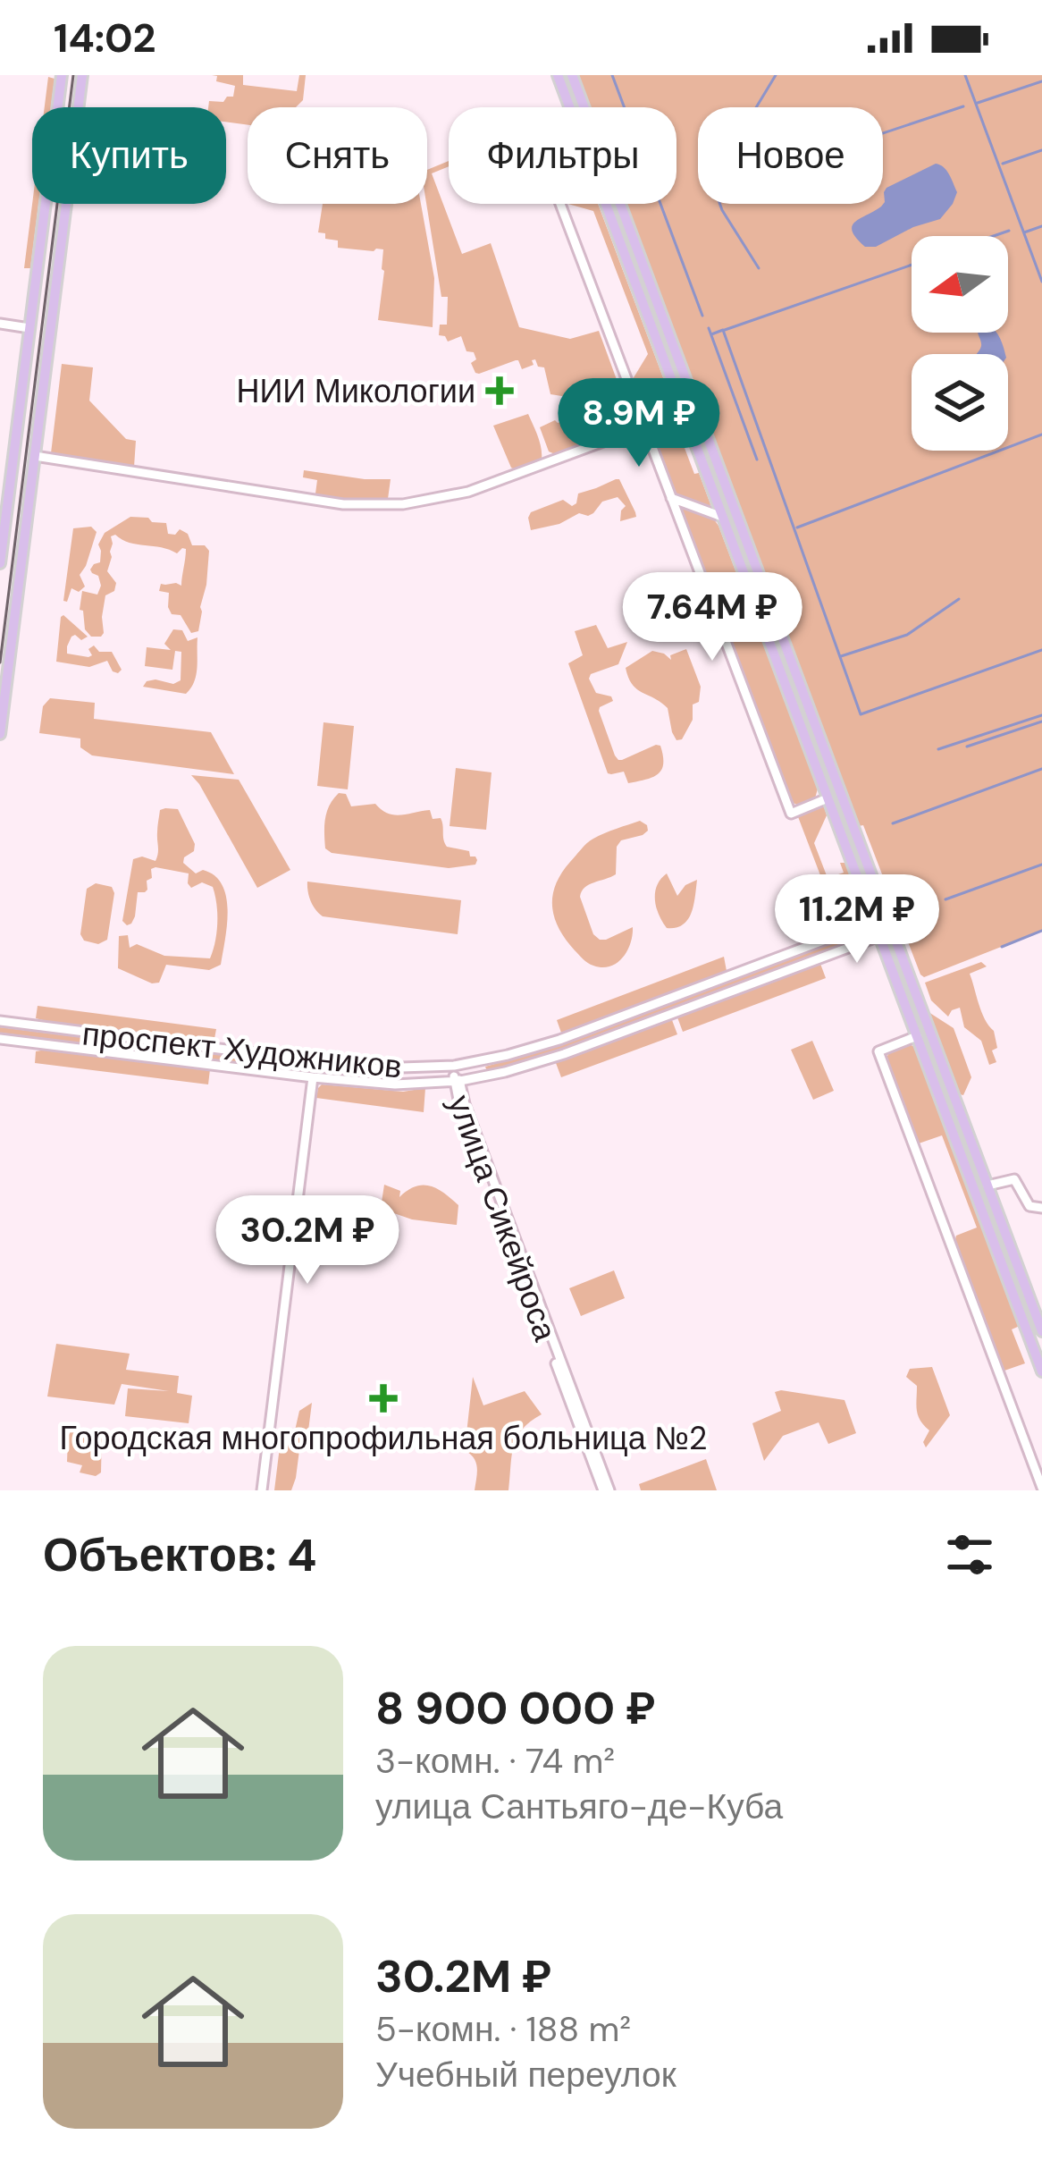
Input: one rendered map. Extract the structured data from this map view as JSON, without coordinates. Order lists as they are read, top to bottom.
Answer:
{
  "streets": {
    "street": ["проспект Художников", "улица Сикейроса"]
  },
  "crossings": [
    ["проспект Художников", "улица Сикейроса"]
  ],
  "places": {
    "health": ["НИИ Микологии", "Городская многопрофильная больница №2"]
  },
  "north": "left",
  "page": {
    "status": "14:02",
    "chip": [
      "Купить",
      "Снять",
      "Фильтры",
      "Новое"
    ],
    "price": [
      "8.9M ₽",
      "7.64M ₽",
      "11.2M ₽",
      "30.2M ₽"
    ],
    "heading": "Объектов: 4",
    "list": [
      {
        "name": "8 900 000 ₽",
        "note": "3-комн. · 74 m² · улица Сантьяго-де-Куба"
      },
      {
        "name": "30.2M ₽",
        "note": "5-комн. · 188 m² · Учебный переулок"
      }
    ]
  }
}
